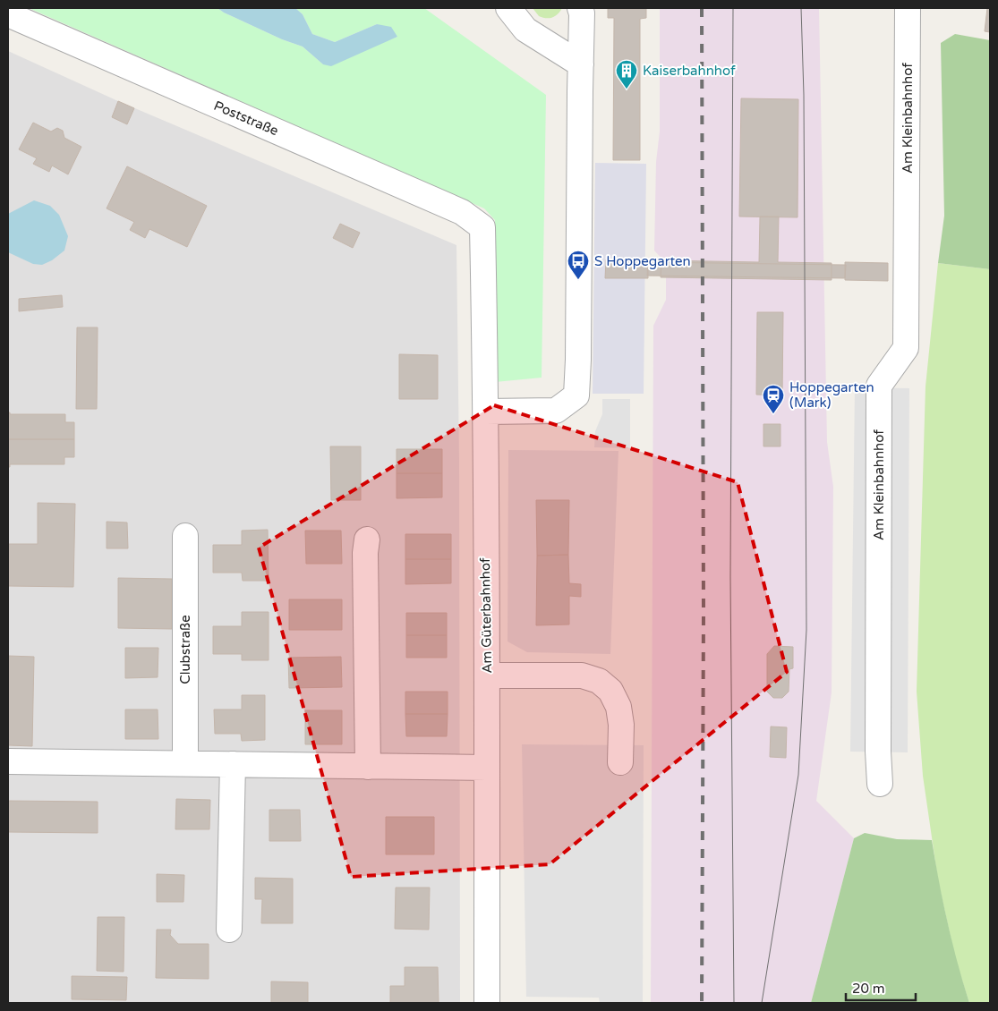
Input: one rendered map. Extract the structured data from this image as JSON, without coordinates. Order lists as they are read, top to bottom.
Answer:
{
  "streets": {
    "street": [
      "Poststraße",
      "Am Kleinbahnhof",
      "Am Güterbahnhof",
      "Clubstraße"
    ]
  },
  "crossings": [
    ["Poststraße", "Am Güterbahnhof"]
  ],
  "places": {
    "building": ["Kaiserbahnhof"],
    "bus stop": ["S Hoppegarten"],
    "station": ["Hoppegarten (Mark)"]
  },
  "scale_bar": "20 m"
}
